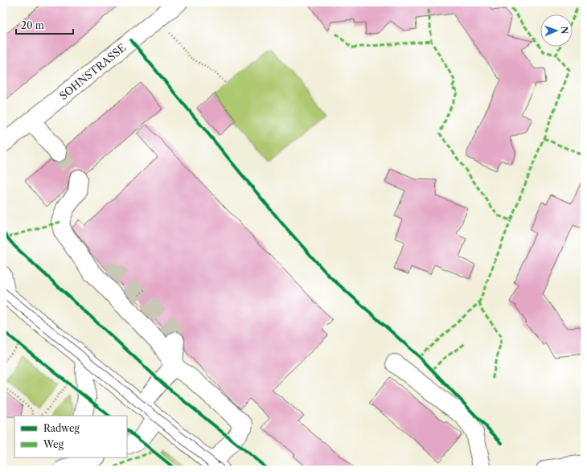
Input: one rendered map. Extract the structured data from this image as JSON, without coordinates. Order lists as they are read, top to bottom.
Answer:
{
  "streets": {
    "street": ["SOHNSTRASSE"]
  },
  "legend": ["Radweg", "Weg"],
  "scale_bar": "20 m",
  "north": "right"
}
